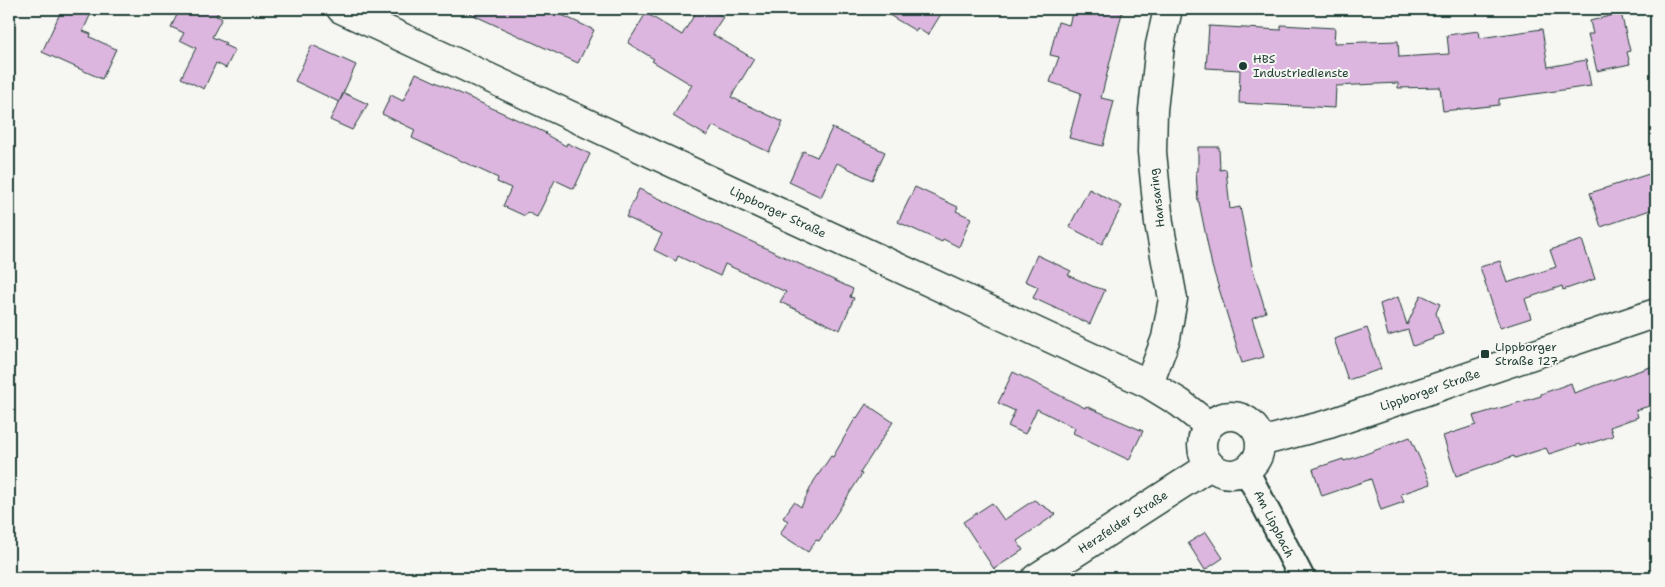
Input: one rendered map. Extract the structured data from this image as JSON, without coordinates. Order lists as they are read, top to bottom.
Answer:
{
  "streets": {
    "street": [
      "Hansaring",
      "Lippborger Straße",
      "Herzfelder Straße",
      "Am Lippbach"
    ]
  },
  "crossings": [
    ["Hansaring", "Lippborger Straße"],
    ["Lippborger Straße", "Herzfelder Straße"],
    ["Lippborger Straße", "Am Lippbach"],
    ["Herzfelder Straße", "Am Lippbach"]
  ],
  "places": {
    "other": ["HBS Industriedienste"],
    "transit": ["Lippborger Straße 127"]
  }
}
